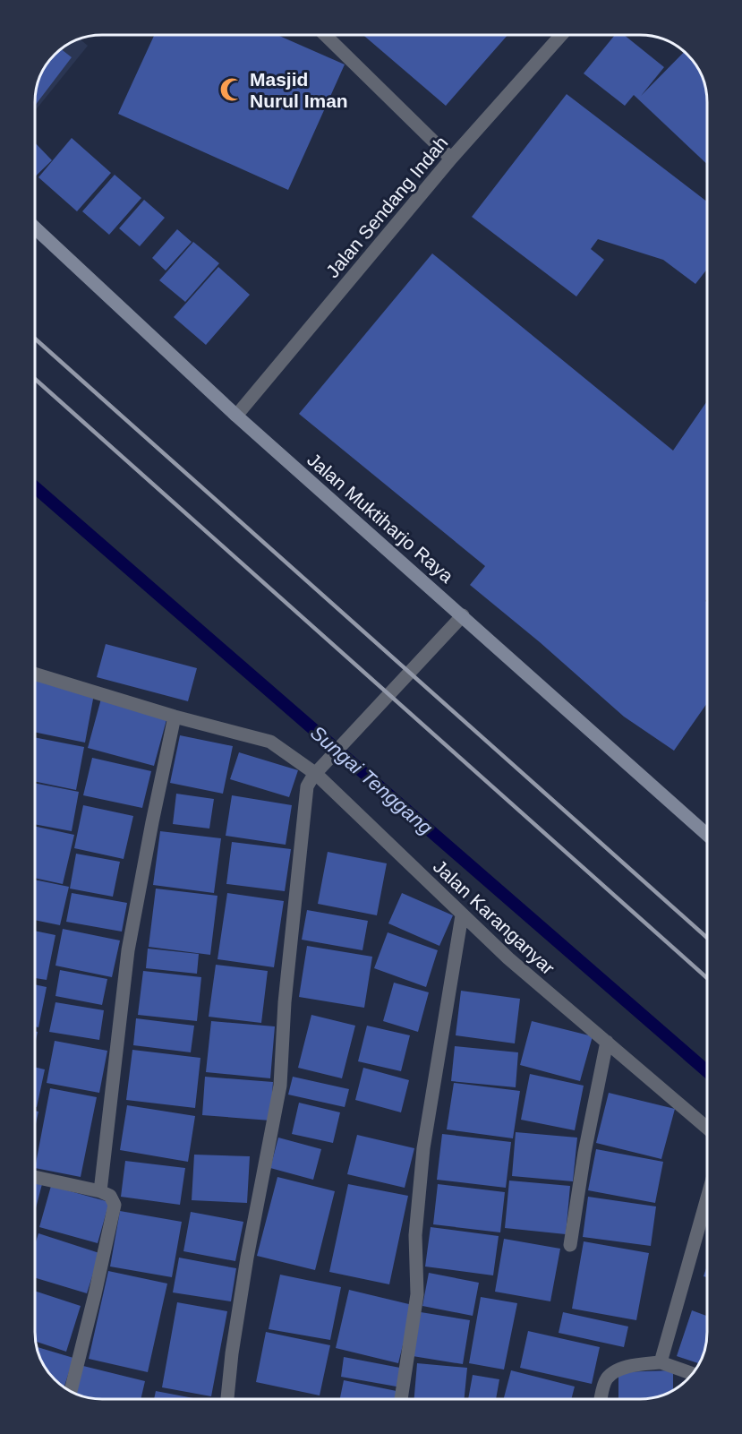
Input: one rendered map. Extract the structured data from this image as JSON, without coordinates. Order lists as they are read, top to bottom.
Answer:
{
  "streets": {
    "street": ["Jalan Sendang Indah", "Jalan Muktiharjo Raya", "Jalan Karanganyar"]
  },
  "crossings": [
    ["Jalan Sendang Indah", "Jalan Muktiharjo Raya"]
  ],
  "water": ["Sungai Tenggang"],
  "places": {
    "mosque": ["Masjid Nurul Iman"]
  }
}
